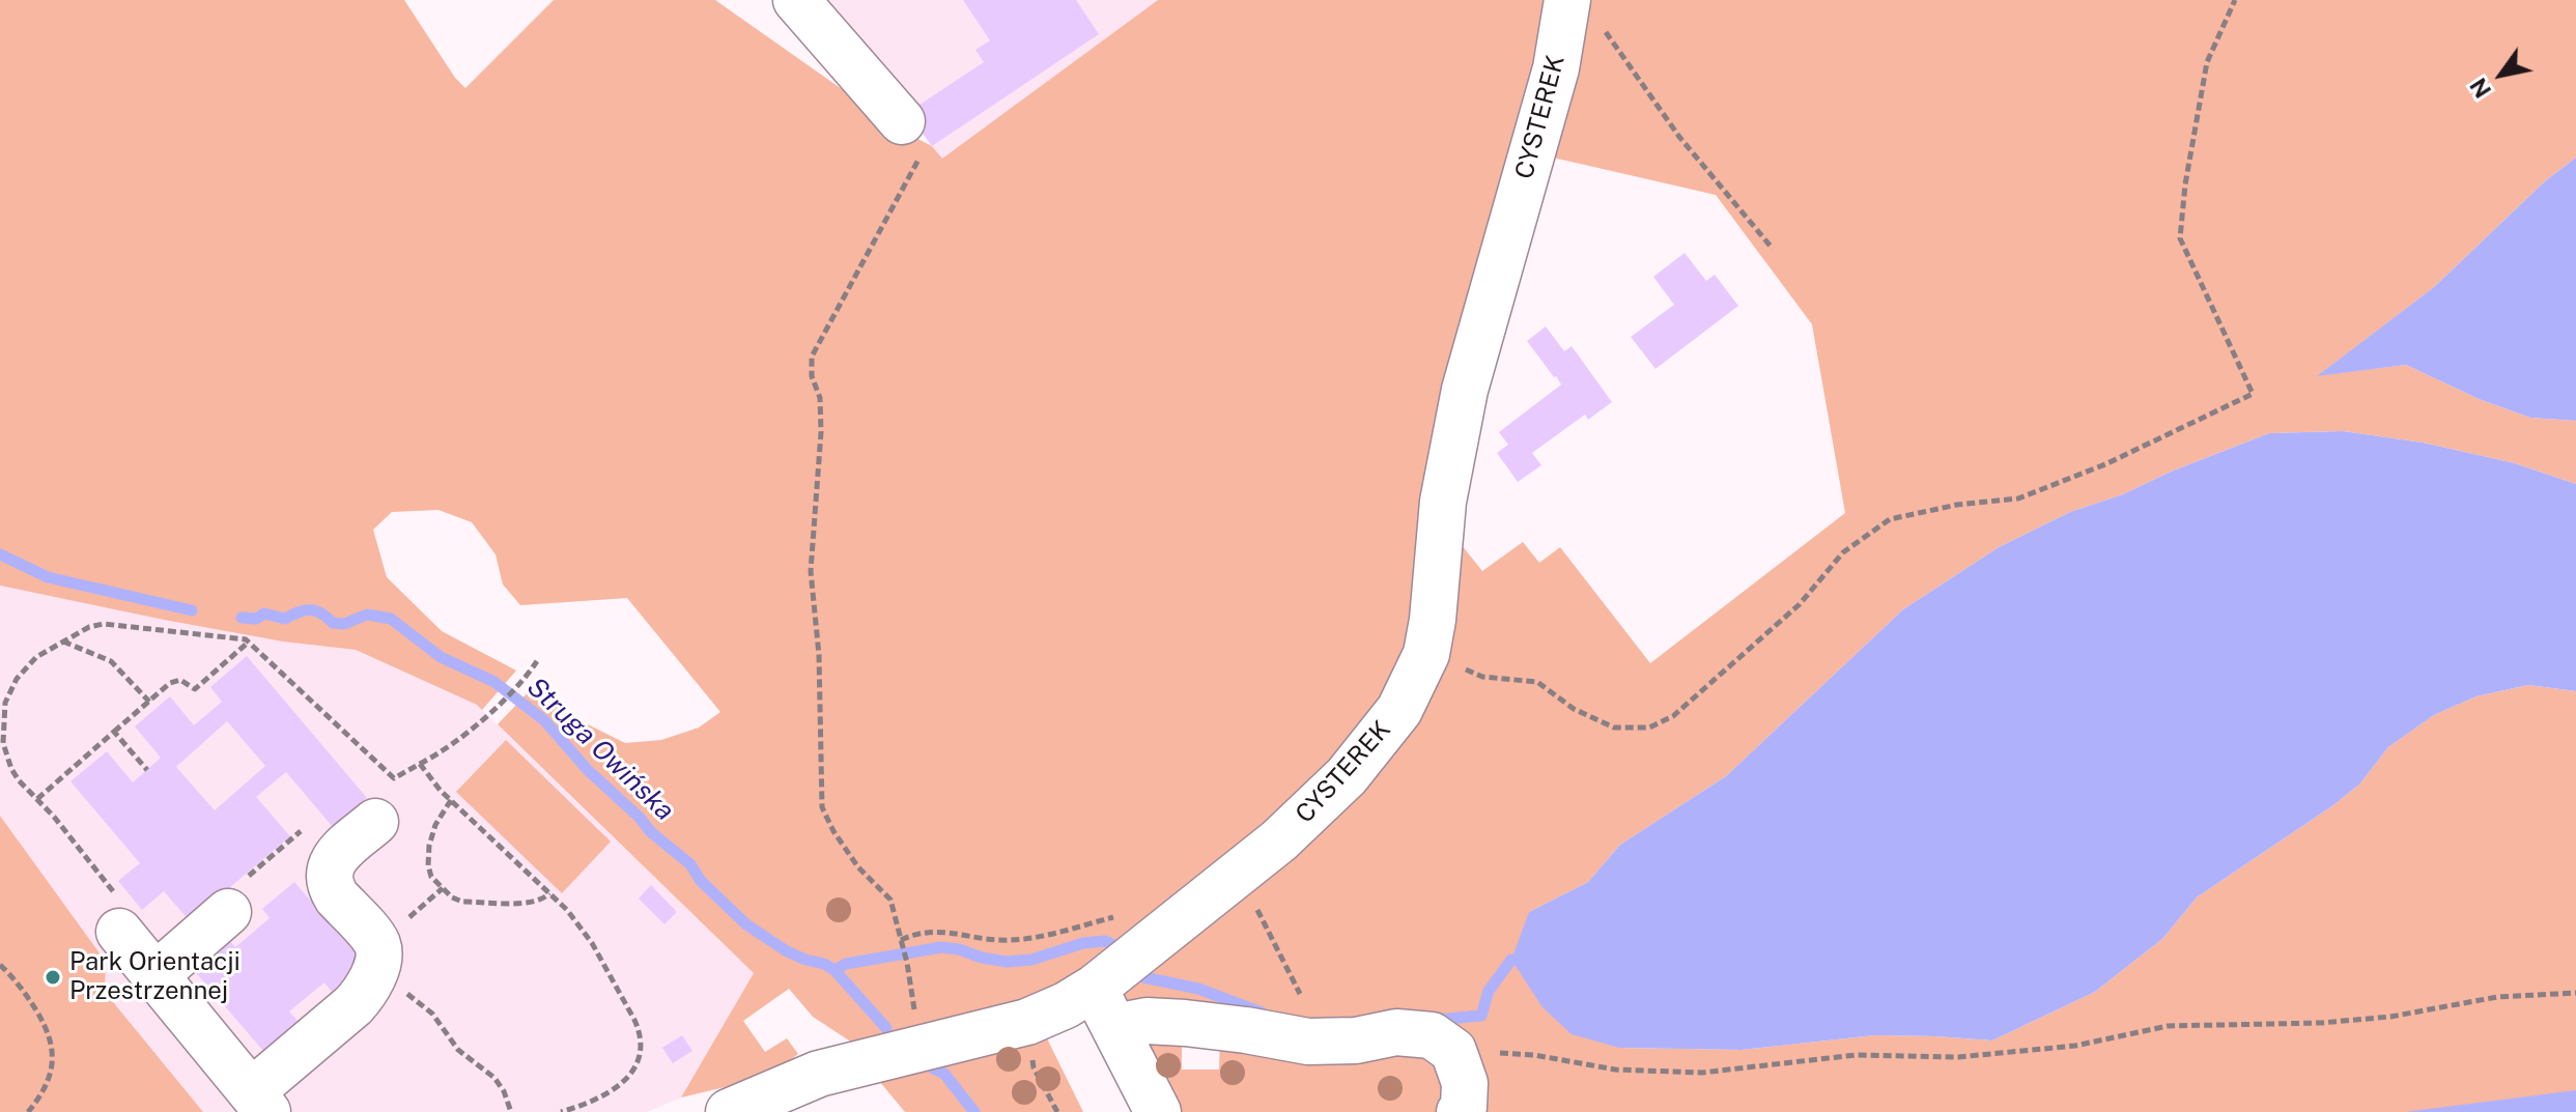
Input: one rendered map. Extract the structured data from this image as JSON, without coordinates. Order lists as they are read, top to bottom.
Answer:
{
  "streets": {
    "street": ["CYSTEREK"]
  },
  "water": ["Struga Owińska"],
  "places": ["Park Orientacji Przestrzennej"],
  "north": "bottom left"
}
